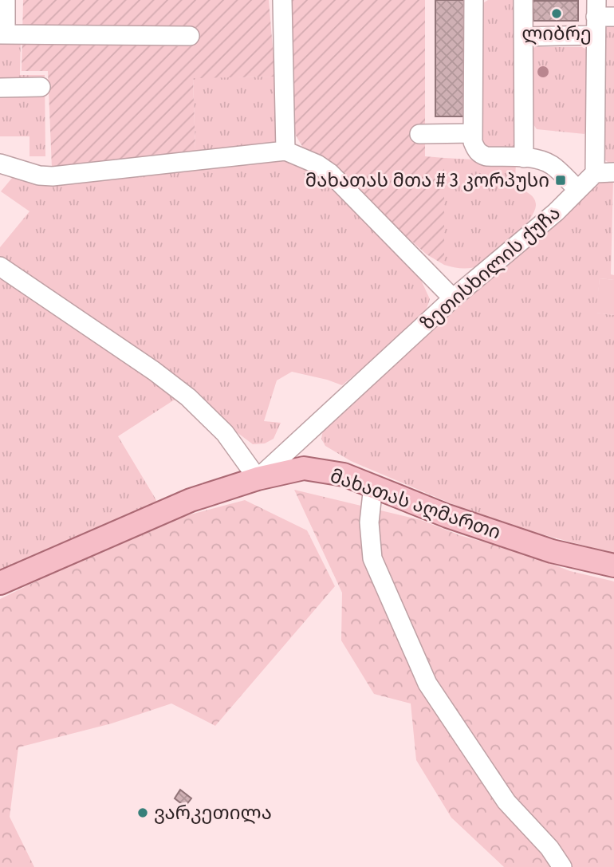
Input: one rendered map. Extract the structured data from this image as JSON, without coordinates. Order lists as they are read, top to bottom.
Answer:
{
  "streets": {
    "main road": ["მახათას აღმართი"],
    "street": ["ზეთისხილის ქუჩა"]
  },
  "crossings": [
    ["ზეთისხილის ქუჩა", "მახათას აღმართი"]
  ],
  "places": {
    "other": ["ლიბრე", "ვარკეთილა"],
    "transit": ["მახათას მთა # 3 კორპუსი"]
  }
}
